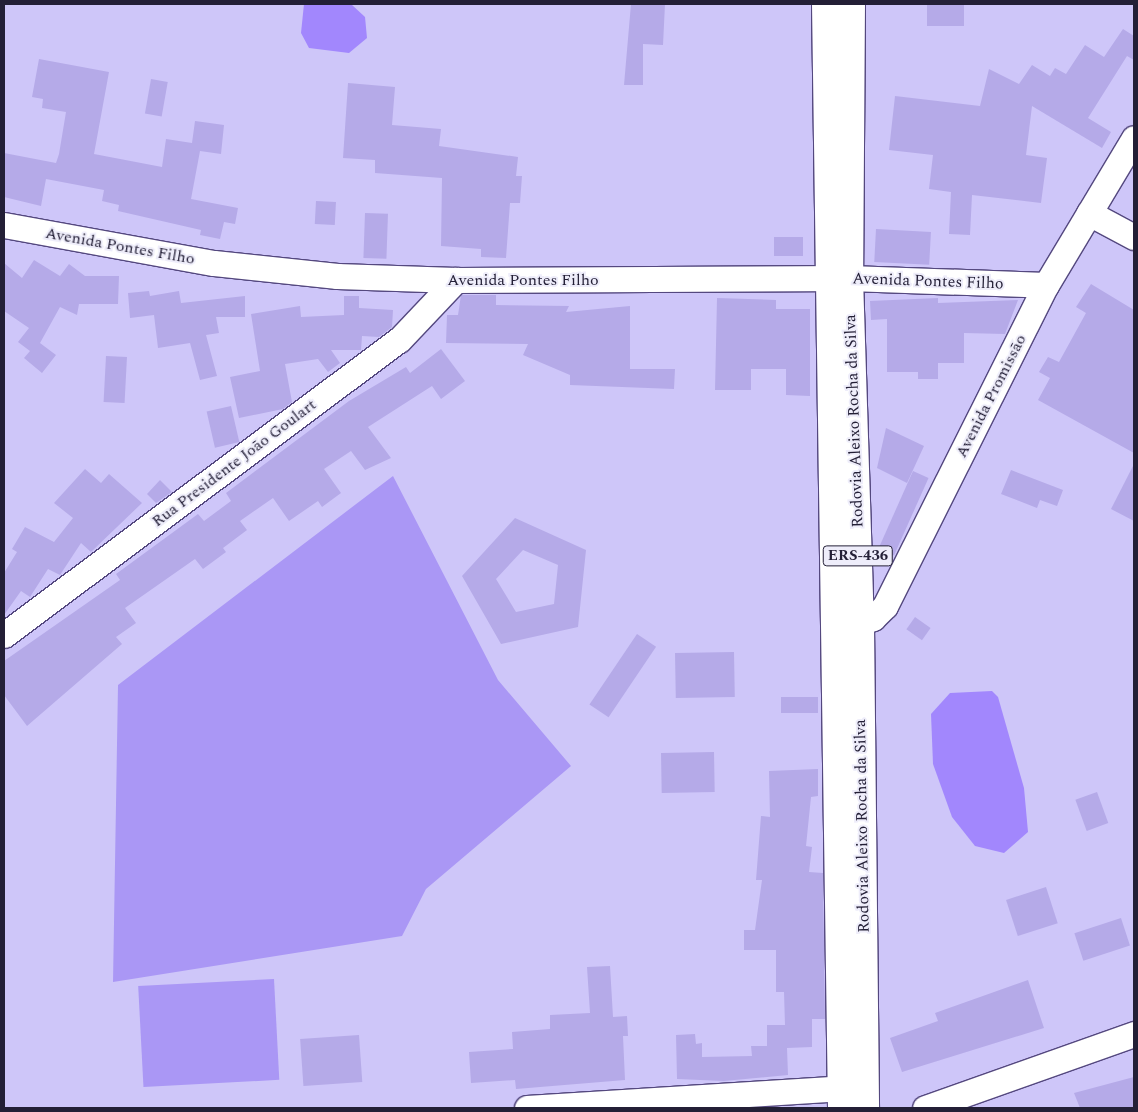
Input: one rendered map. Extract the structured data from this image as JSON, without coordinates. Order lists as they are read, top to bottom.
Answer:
{
  "streets": {
    "main road": ["Rodovia Aleixo Rocha da Silva", "ERS-436"],
    "street": ["Avenida Pontes Filho", "Avenida Promissão", "Rua Presidente João Goulart"]
  },
  "crossings": [
    ["Avenida Pontes Filho", "Avenida Promissão"],
    ["Avenida Pontes Filho", "Rodovia Aleixo Rocha da Silva"],
    ["Avenida Pontes Filho", "Rua Presidente João Goulart"],
    ["Avenida Promissão", "Rodovia Aleixo Rocha da Silva"]
  ]
}
